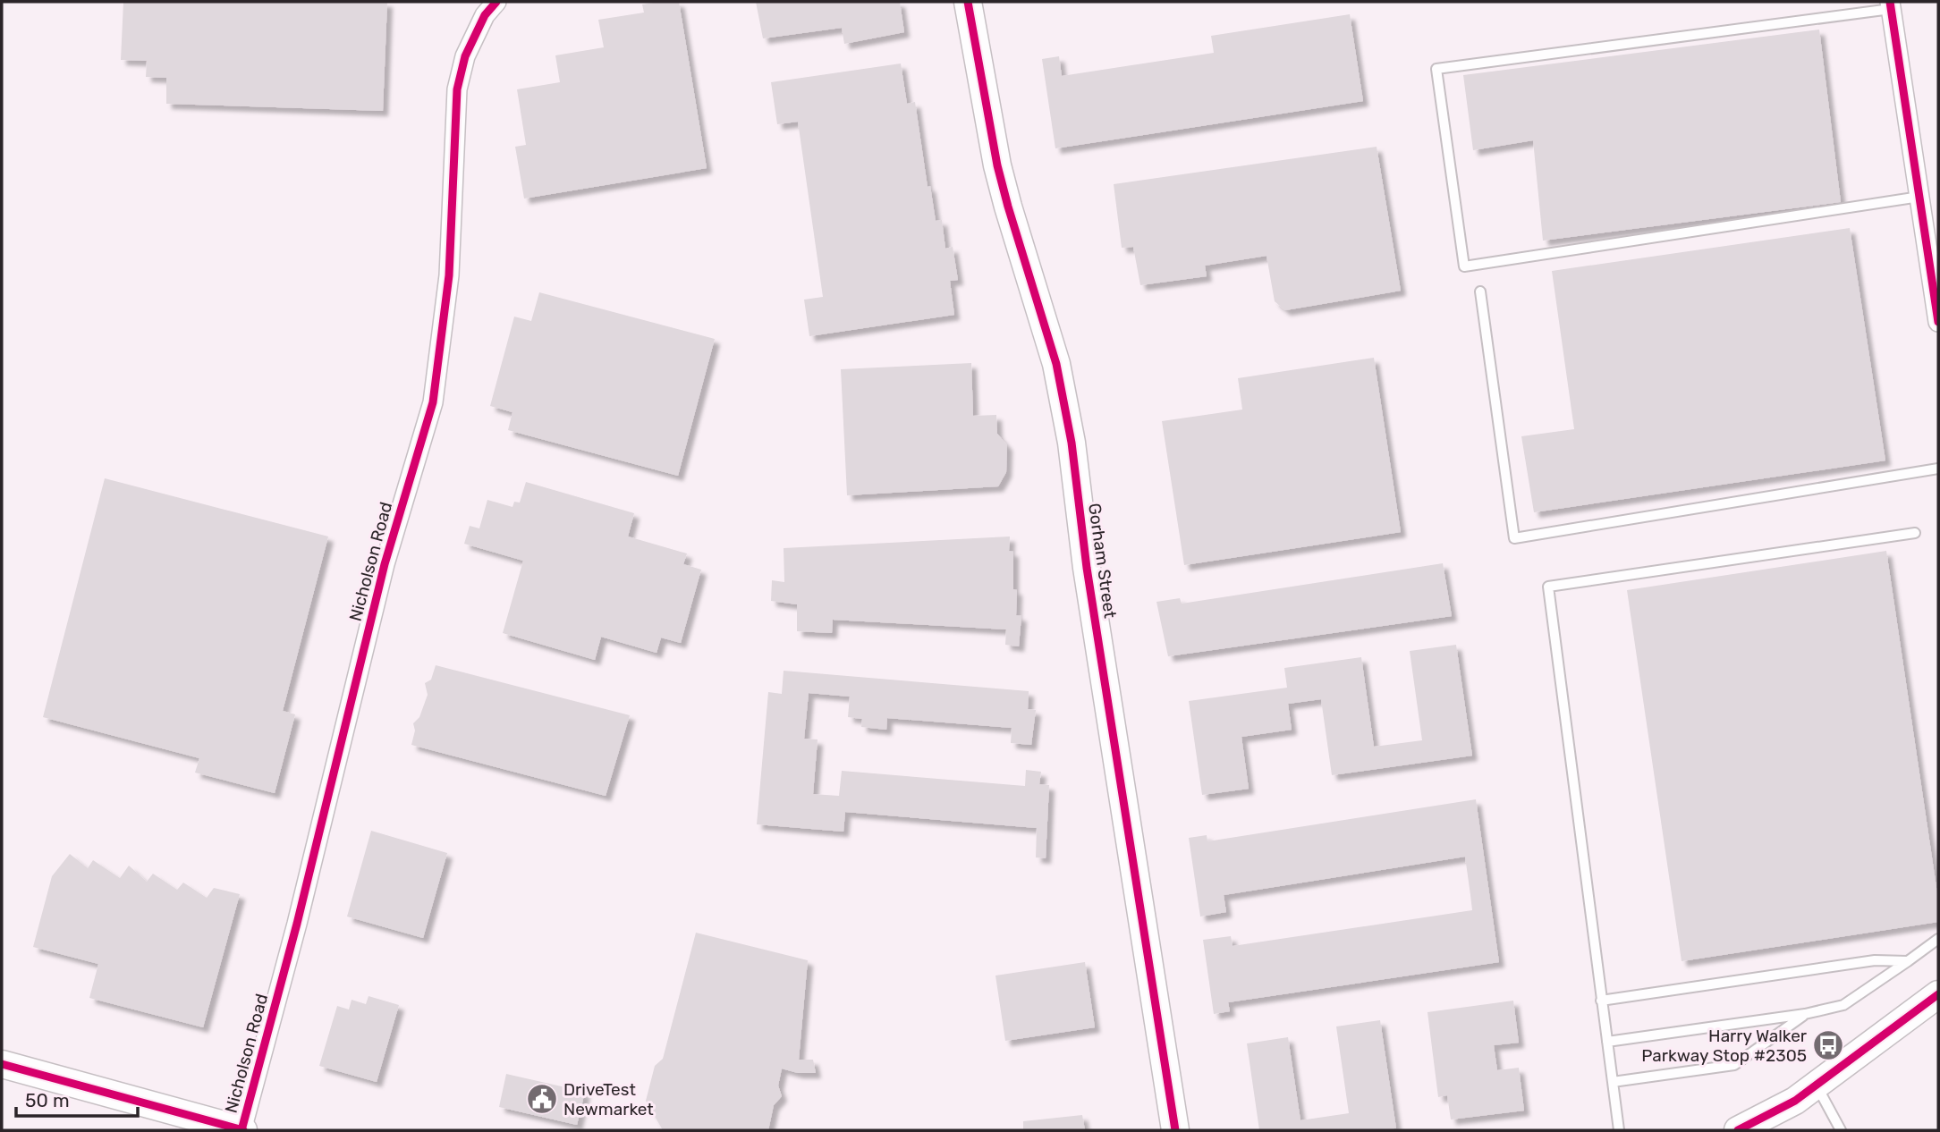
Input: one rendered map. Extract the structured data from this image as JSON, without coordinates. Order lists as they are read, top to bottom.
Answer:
{
  "streets": {
    "street": ["Gorham Street", "Nicholson Road"]
  },
  "places": {
    "bus stop": ["Harry Walker Parkway Stop #2305"],
    "public building": ["DriveTest Newmarket"]
  },
  "scale_bar": "50 m"
}
